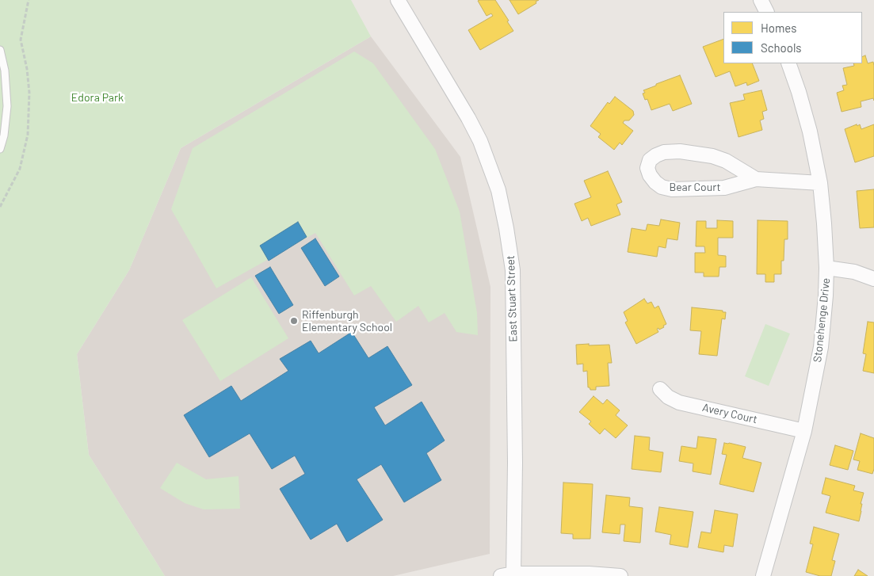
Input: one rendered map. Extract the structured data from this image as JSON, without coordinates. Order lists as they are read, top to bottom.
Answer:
{
  "streets": {
    "street": [
      "Bear Court",
      "East Stuart Street",
      "Stonehenge Drive",
      "Avery Court"
    ]
  },
  "crossings": [
    ["Bear Court", "Stonehenge Drive"],
    ["Stonehenge Drive", "Avery Court"]
  ],
  "parks": ["Edora Park"],
  "places": ["Riffenburgh Elementary School"],
  "legend": ["Homes", "Schools"]
}
